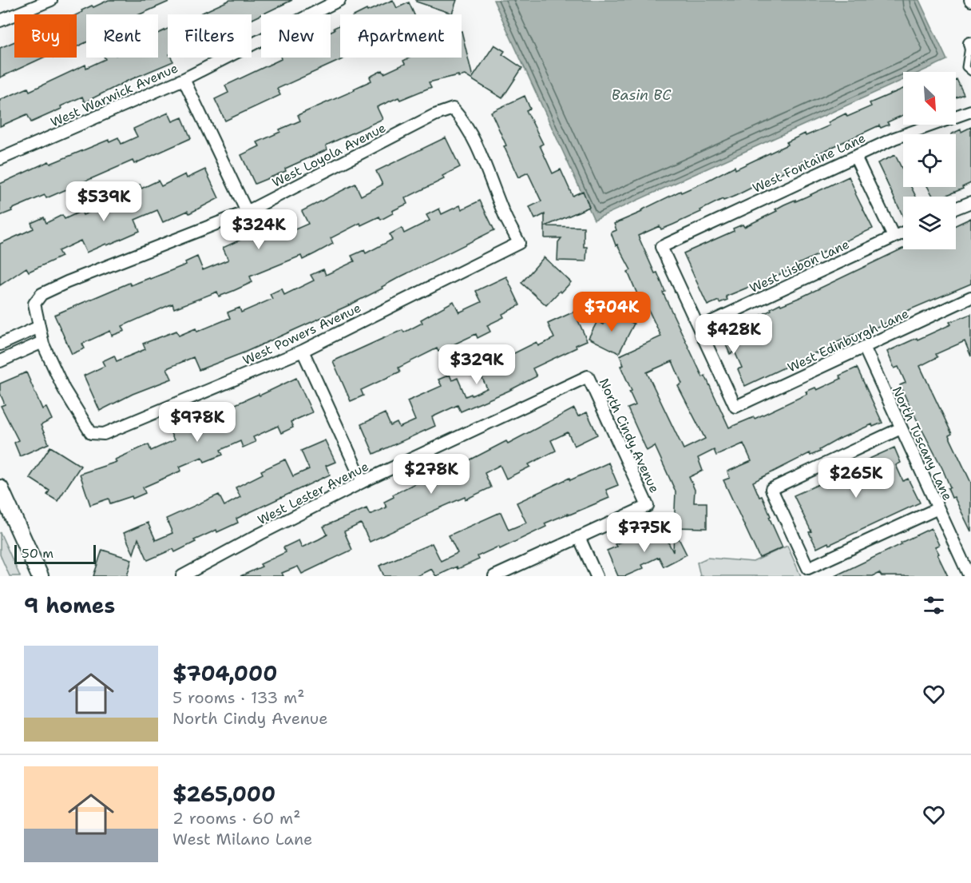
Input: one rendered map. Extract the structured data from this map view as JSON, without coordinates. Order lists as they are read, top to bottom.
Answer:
{
  "streets": {
    "street": [
      "West Warwick Avenue",
      "West Loyola Avenue",
      "West Fontaine Lane",
      "West Lisbon Lane",
      "West Powers Avenue",
      "West Edinburgh Lane",
      "North Cindy Avenue",
      "North Tuscany Lane",
      "West Lester Avenue"
    ]
  },
  "crossings": [
    ["West Loyola Avenue", "West Powers Avenue"],
    ["West Fontaine Lane", "West Lisbon Lane"],
    ["West Fontaine Lane", "West Edinburgh Lane"],
    ["West Lisbon Lane", "West Edinburgh Lane"],
    ["West Edinburgh Lane", "North Tuscany Lane"],
    ["North Cindy Avenue", "West Lester Avenue"]
  ],
  "water": ["Basin BC"],
  "scale_bar": "50 m",
  "north": "bottom right",
  "page": {
    "chip": [
      "Buy",
      "Rent",
      "Filters",
      "New",
      "Apartment"
    ],
    "price": [
      "$539K",
      "$324K",
      "$704K",
      "$428K",
      "$329K",
      "$978K",
      "$278K",
      "$265K",
      "$775K"
    ],
    "scale": "50 m",
    "heading": "9 homes",
    "list": [
      {
        "name": "$704,000",
        "note": "5 rooms · 133 m² · North Cindy Avenue"
      },
      {
        "name": "$265,000",
        "note": "2 rooms · 60 m² · West Milano Lane"
      }
    ]
  }
}
